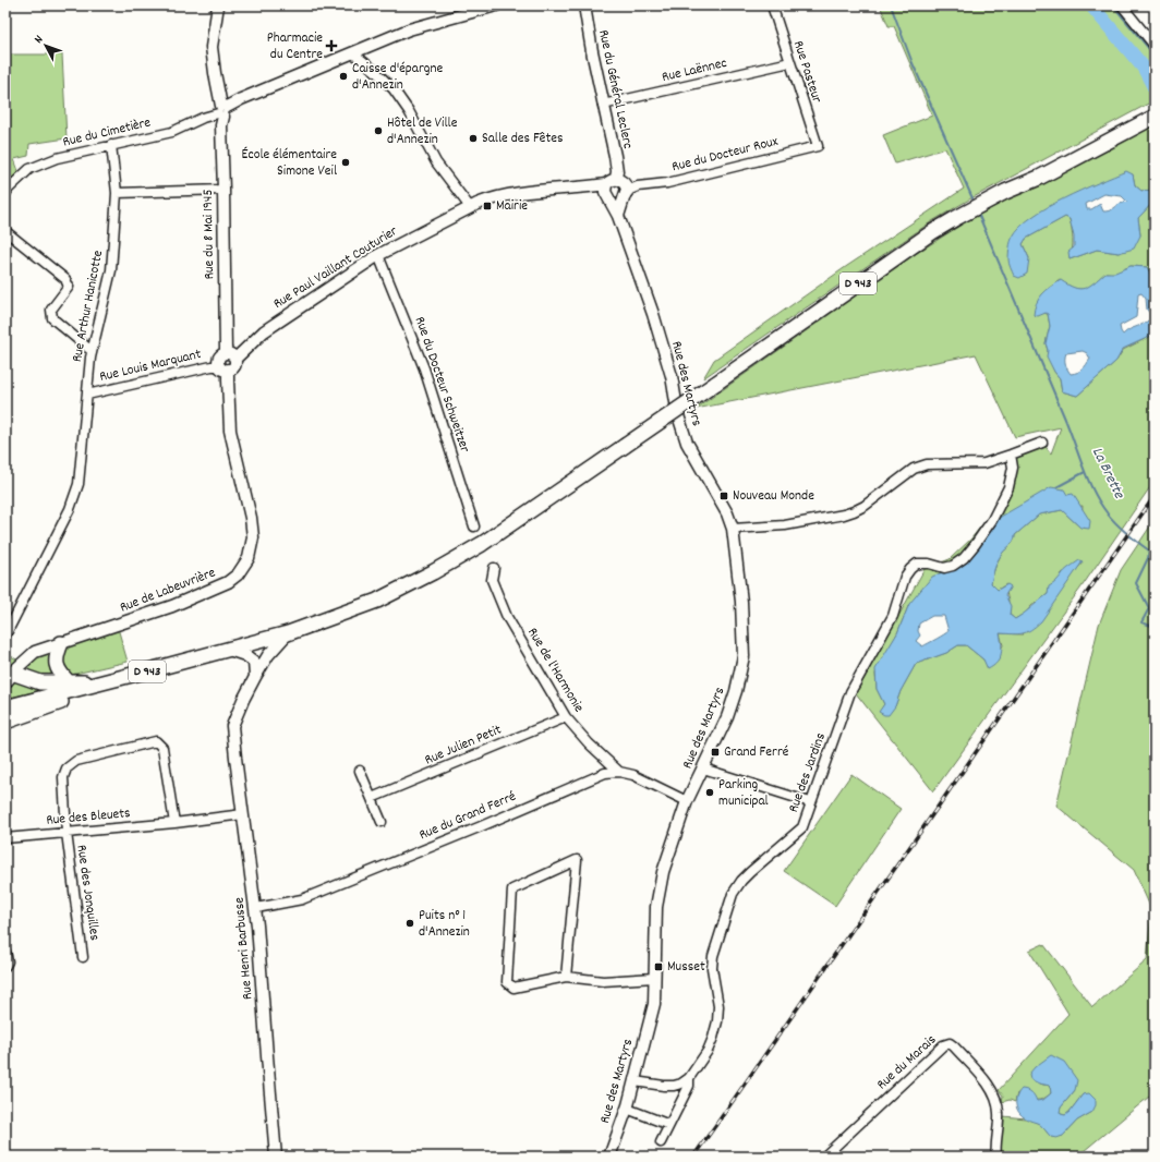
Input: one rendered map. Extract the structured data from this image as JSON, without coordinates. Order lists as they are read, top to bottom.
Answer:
{
  "streets": {
    "main road": ["D 943"],
    "street": [
      "Rue Laënnec",
      "Rue Pasteur",
      "Rue du Général Leclerc",
      "Rue du Cimetière",
      "Rue du Docteur Roux",
      "Rue du 8 Mai 1945",
      "Rue Paul Vaillant Couturier",
      "Rue Arthur Hanicotte",
      "Rue Louis Marquant",
      "Rue des Martyrs",
      "Rue du Docteur Schweitzer",
      "Rue de Labeuvrière",
      "Rue de l'Harmonie",
      "Rue Julien Petit",
      "Rue des Jardins",
      "Rue du Grand Ferré",
      "Rue des Bleuets",
      "Rue des Jonquilles",
      "Rue Henri Barbusse",
      "Rue du Marais"
    ]
  },
  "crossings": [
    ["Rue Laënnec", "Rue Pasteur"],
    ["Rue Laënnec", "Rue du Général Leclerc"],
    ["Rue Pasteur", "Rue du Docteur Roux"],
    ["Rue du Général Leclerc", "Rue du Docteur Roux"],
    ["Rue du Général Leclerc", "Rue Paul Vaillant Couturier"],
    ["Rue du Cimetière", "Rue du 8 Mai 1945"],
    ["Rue du Cimetière", "Rue Arthur Hanicotte"],
    ["Rue du Docteur Roux", "Rue Paul Vaillant Couturier"],
    ["Rue du 8 Mai 1945", "Rue Paul Vaillant Couturier"],
    ["Rue Paul Vaillant Couturier", "Rue Louis Marquant"],
    ["Rue Paul Vaillant Couturier", "Rue du Docteur Schweitzer"],
    ["Rue Paul Vaillant Couturier", "Rue de Labeuvrière"],
    ["D 943", "Rue Henri Barbusse"],
    ["Rue Arthur Hanicotte", "Rue Louis Marquant"],
    ["Rue Louis Marquant", "Rue de Labeuvrière"],
    ["Rue des Martyrs", "Rue du Grand Ferré"],
    ["Rue de l'Harmonie", "Rue Julien Petit"],
    ["Rue de l'Harmonie", "Rue du Grand Ferré"],
    ["Rue du Grand Ferré", "Rue Henri Barbusse"],
    ["Rue des Bleuets", "Rue des Jonquilles"],
    ["Rue des Bleuets", "Rue Henri Barbusse"]
  ],
  "water": ["La Brette"],
  "places": {
    "health": ["Pharmacie du Centre"],
    "other": [
      "Caisse d'épargne d'Annezin",
      "Hôtel de Ville d'Annezin",
      "Salle des Fêtes",
      "École élémentaire Simone Veil",
      "Parking municipal",
      "Puits n° 1 d'Annezin"
    ],
    "transit": [
      "Mairie",
      "Nouveau Monde",
      "Grand Ferré",
      "Musset"
    ]
  },
  "north": "top left"
}
